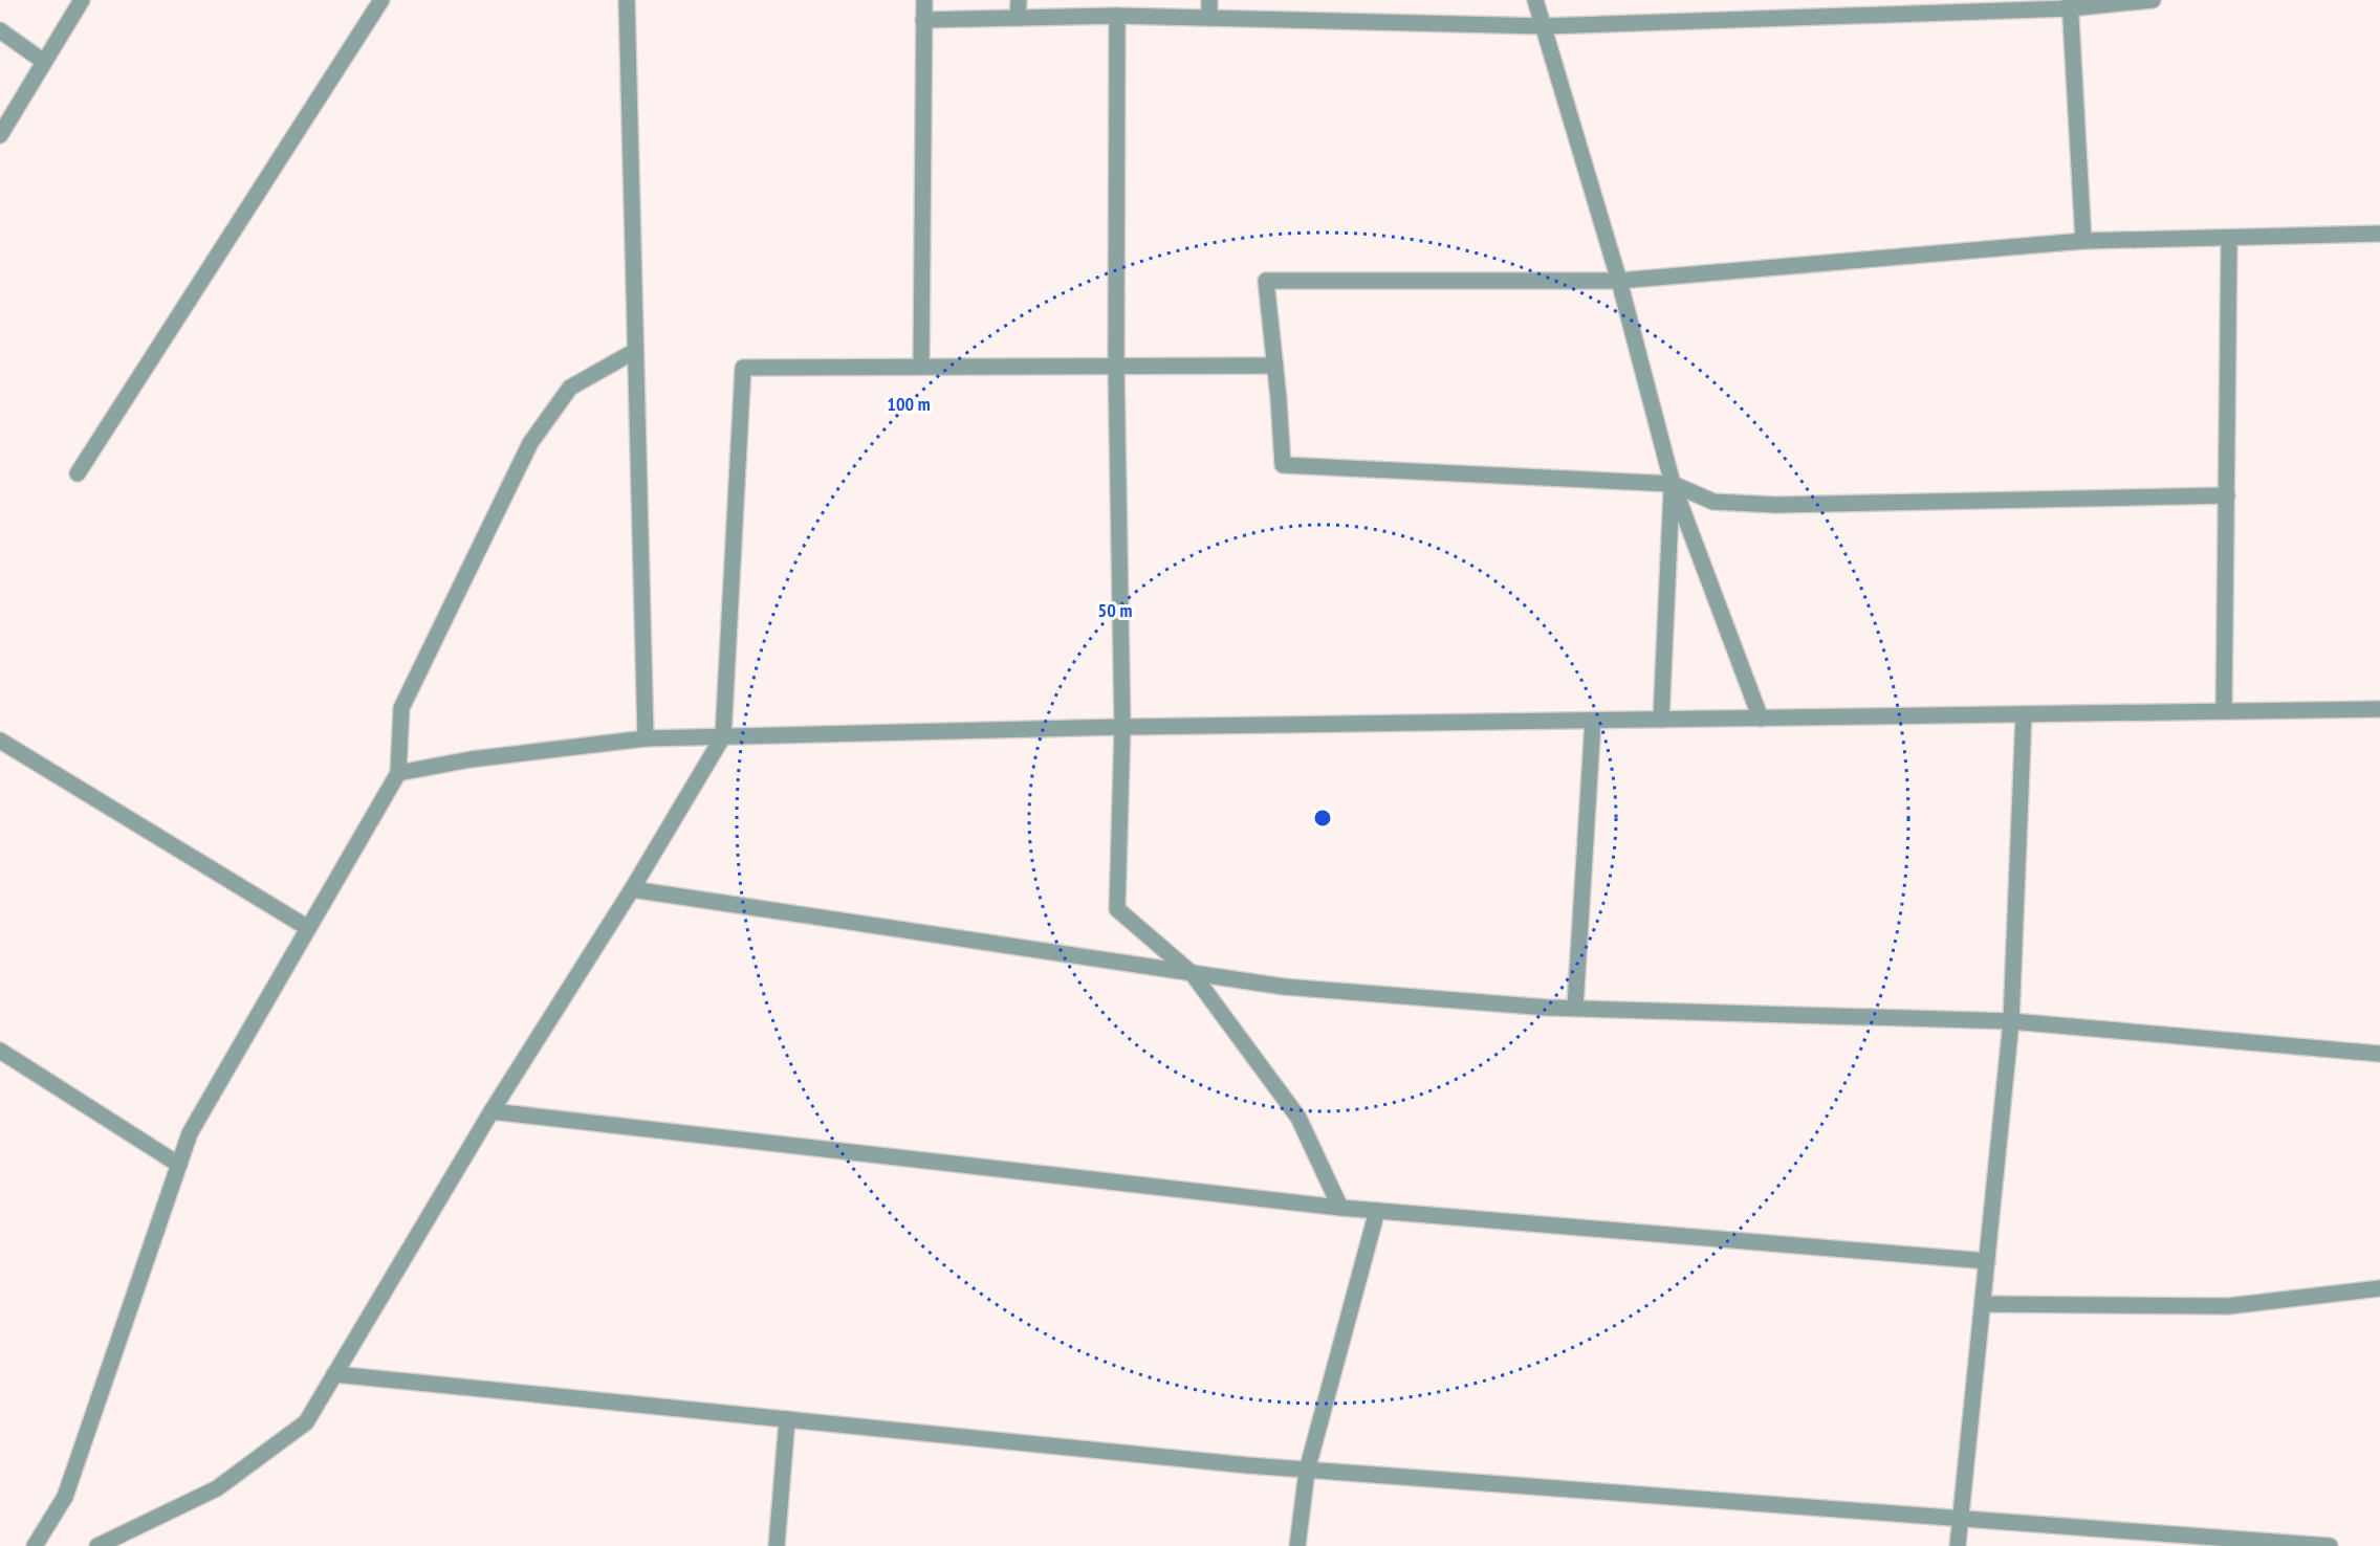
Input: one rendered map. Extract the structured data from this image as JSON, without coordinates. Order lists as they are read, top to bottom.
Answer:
{
  "rings": ["100 m", "50 m"]
}
